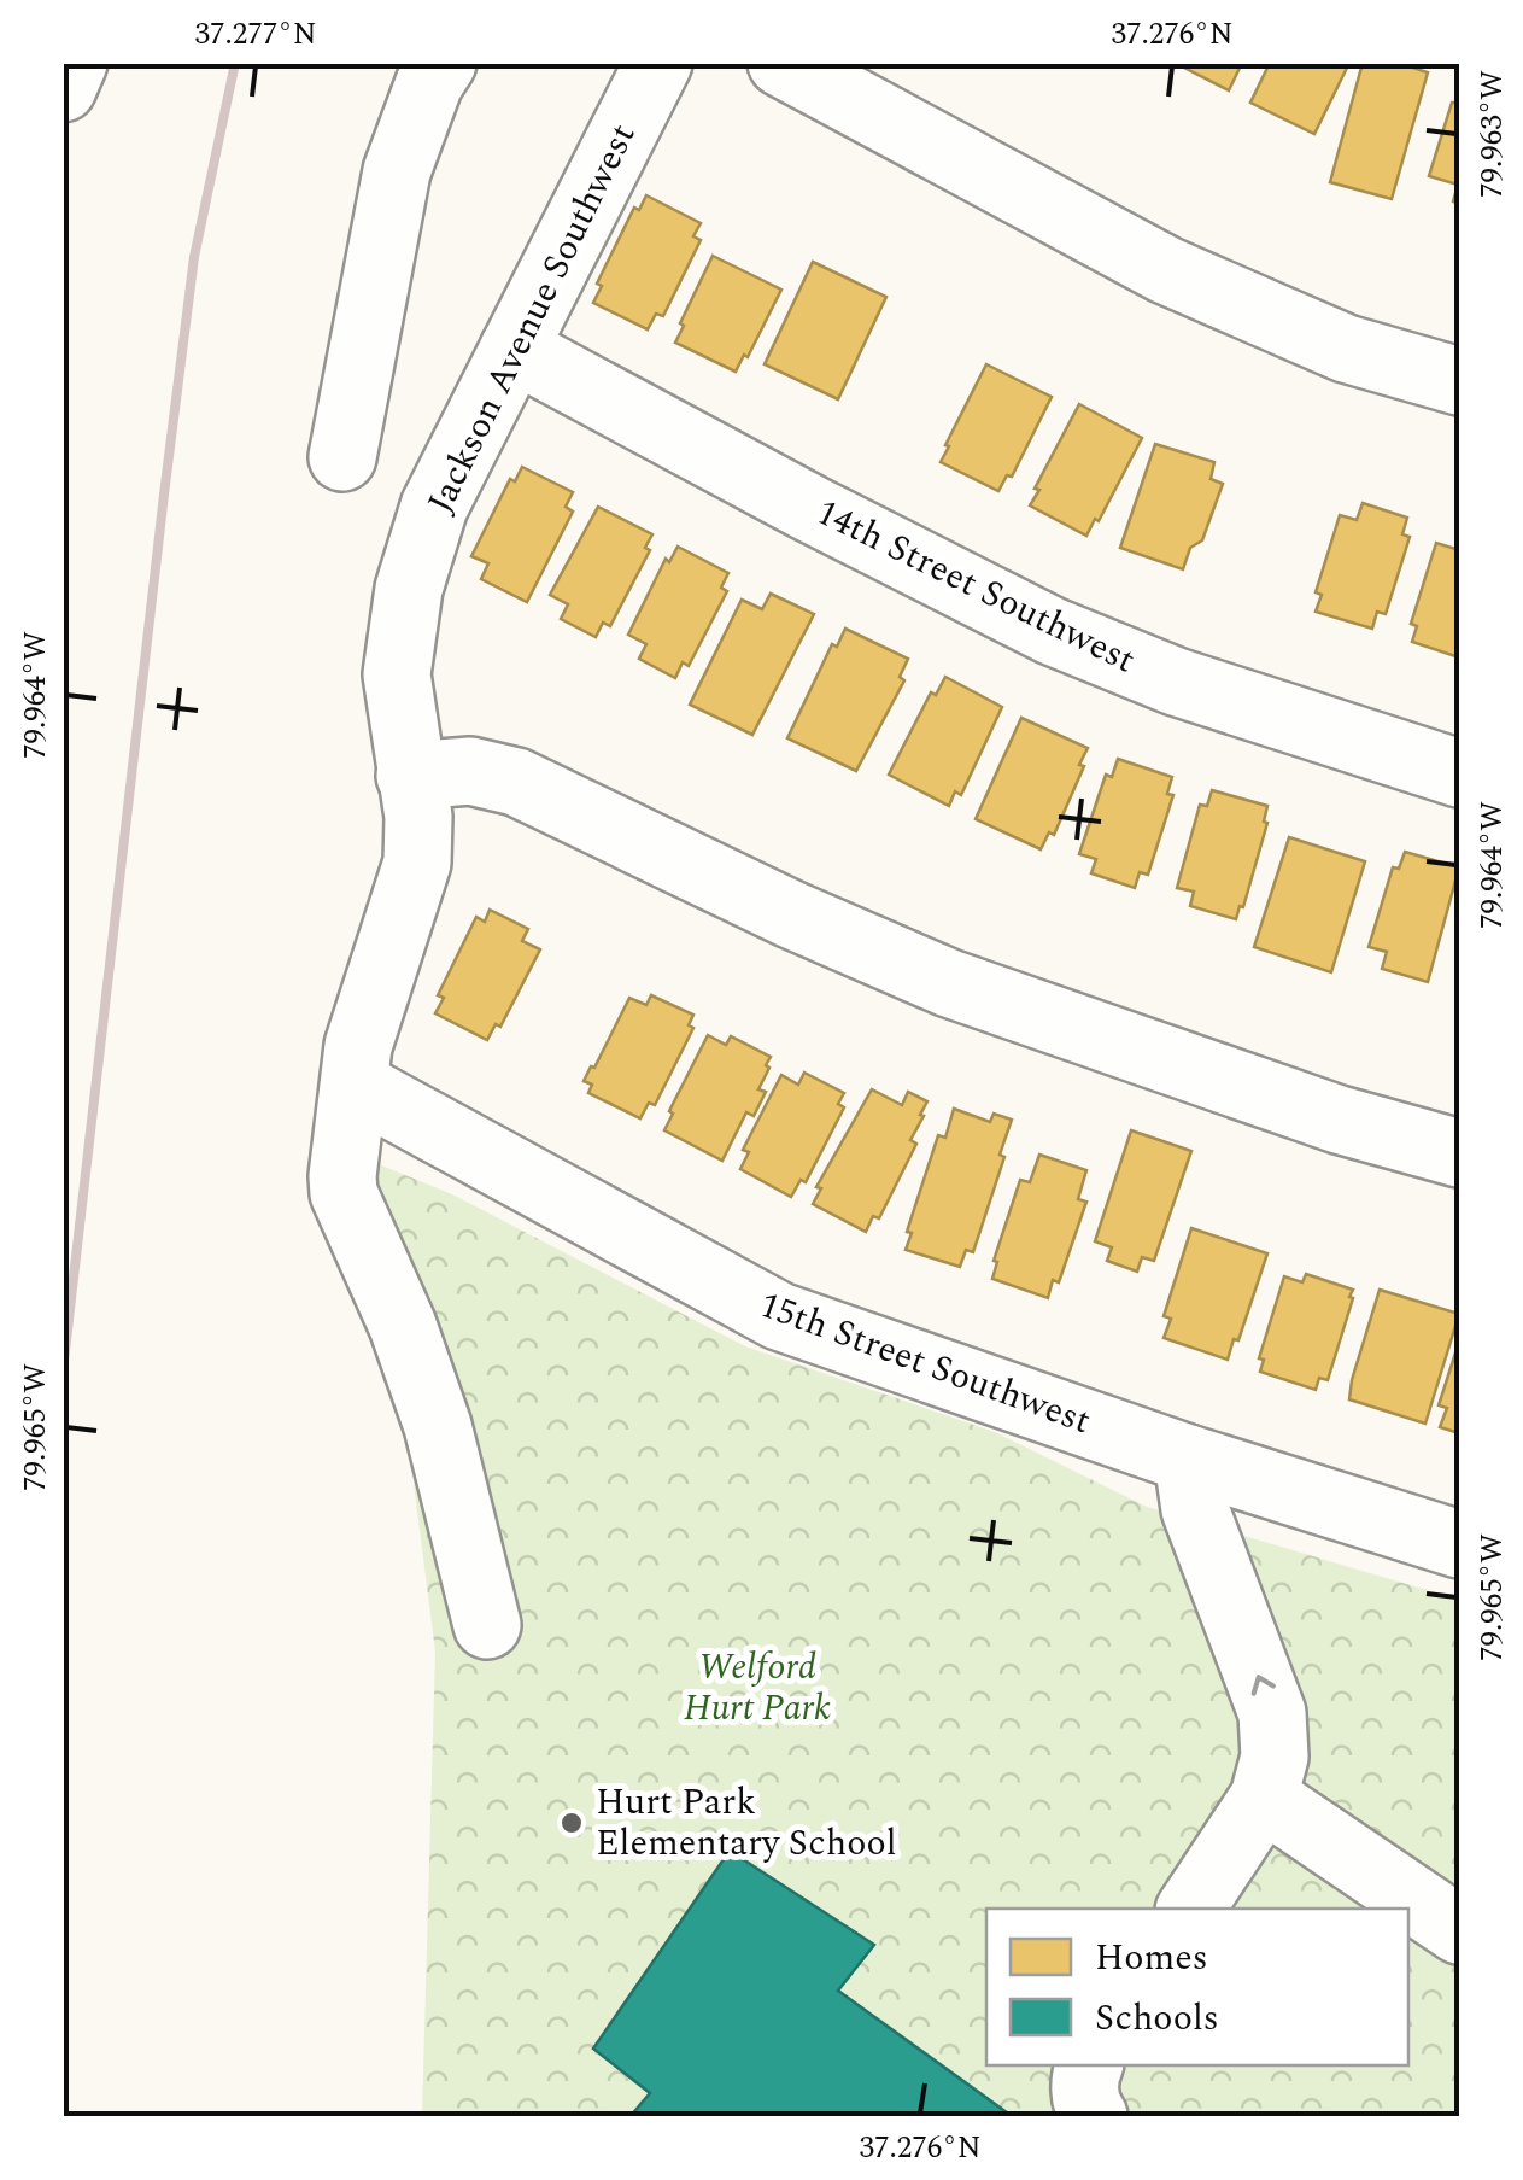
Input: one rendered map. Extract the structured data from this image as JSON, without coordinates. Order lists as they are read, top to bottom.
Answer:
{
  "streets": {
    "street": ["Jackson Avenue Southwest", "14th Street Southwest", "15th Street Southwest"]
  },
  "crossings": [
    ["Jackson Avenue Southwest", "14th Street Southwest"],
    ["Jackson Avenue Southwest", "15th Street Southwest"]
  ],
  "parks": ["Welford Hurt Park"],
  "places": ["Hurt Park Elementary School"],
  "legend": ["Homes", "Schools"],
  "coordinates": [
    "37.277°N",
    "37.276°N",
    "79.963°W",
    "79.964°W",
    "79.965°W"
  ]
}
